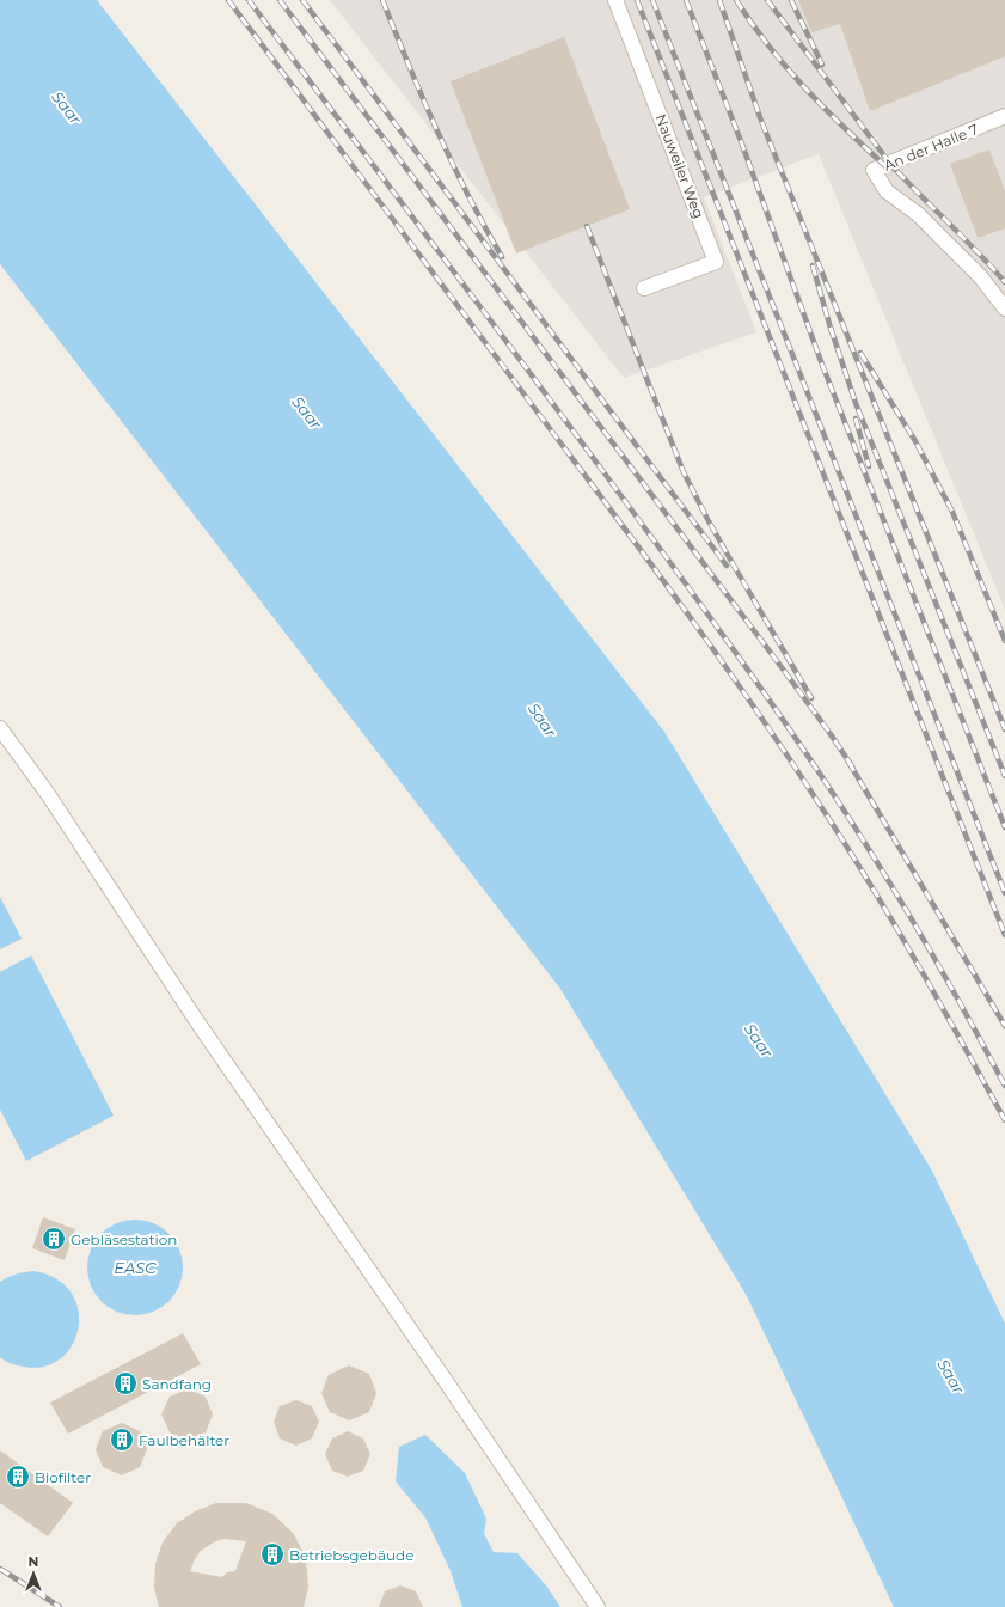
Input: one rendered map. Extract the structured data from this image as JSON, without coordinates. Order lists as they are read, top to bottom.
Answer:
{
  "streets": {
    "lane": ["An der Halle 7", "Nauweiler Weg"]
  },
  "water": ["Saar", "EASC"],
  "places": {
    "building": [
      "Gebläsestation",
      "Sandfang",
      "Faulbehälter",
      "Biofilter",
      "Betriebsgebäude"
    ]
  },
  "north": "top"
}
